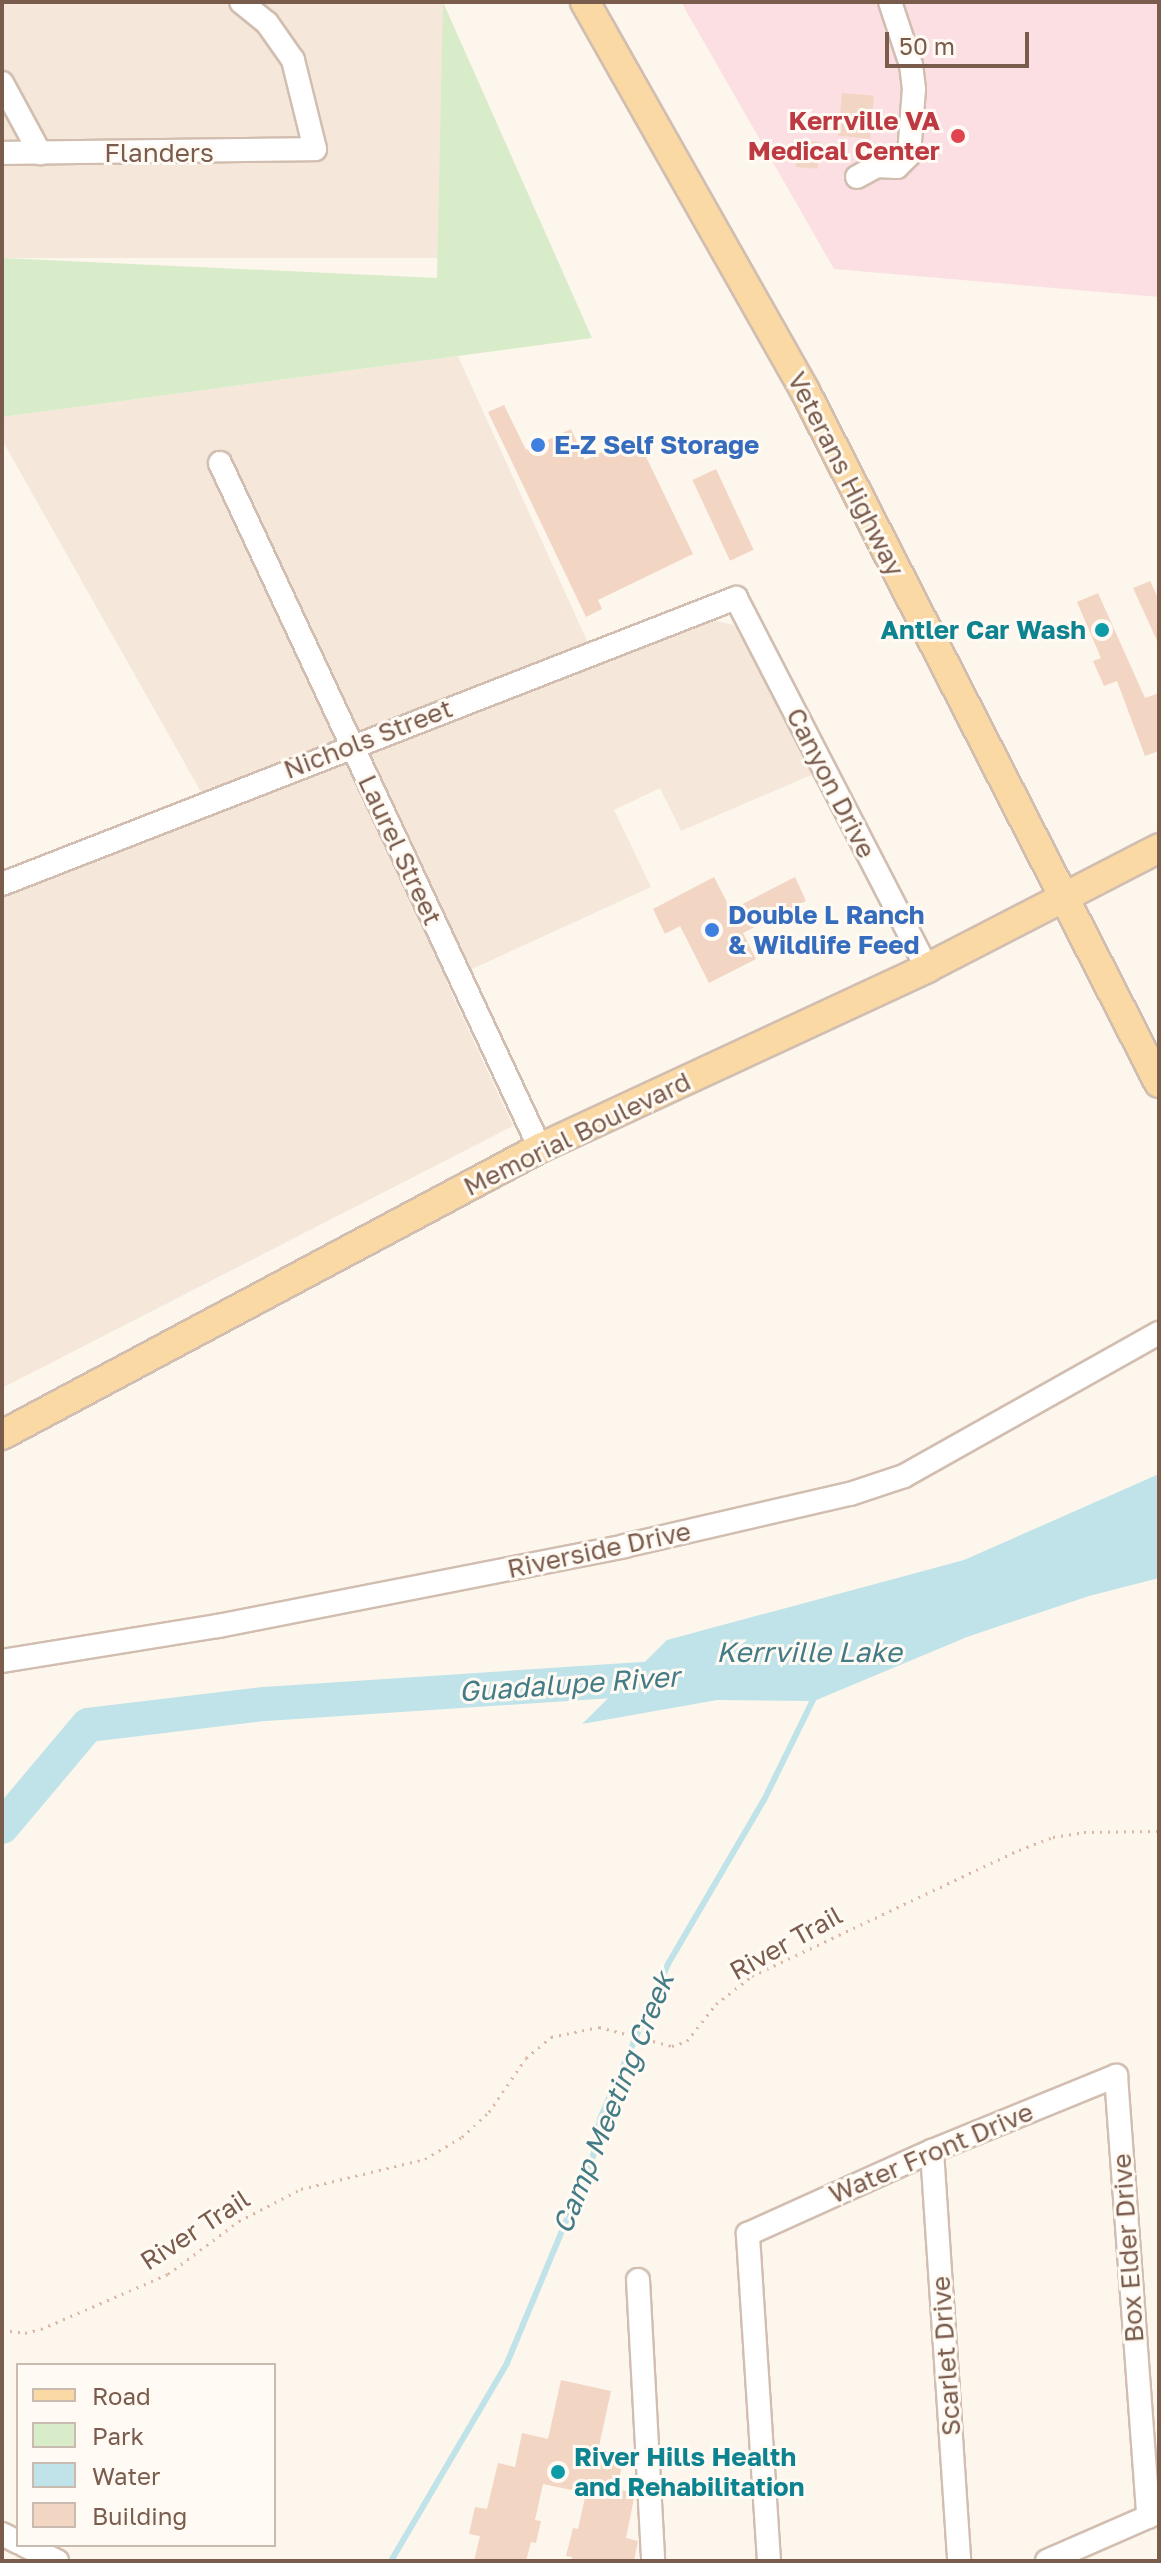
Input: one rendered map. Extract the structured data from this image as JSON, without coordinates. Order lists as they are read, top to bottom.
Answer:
{
  "streets": {
    "main road": ["Veterans Highway", "Memorial Boulevard"],
    "street": [
      "Flanders",
      "Nichols Street",
      "Canyon Drive",
      "Laurel Street",
      "Riverside Drive",
      "Water Front Drive",
      "Box Elder Drive",
      "Scarlet Drive"
    ],
    "path": ["River Trail"]
  },
  "crossings": [
    ["Veterans Highway", "Memorial Boulevard"],
    ["Nichols Street", "Canyon Drive"],
    ["Nichols Street", "Laurel Street"],
    ["Canyon Drive", "Memorial Boulevard"],
    ["Laurel Street", "Memorial Boulevard"],
    ["Water Front Drive", "Box Elder Drive"],
    ["Water Front Drive", "Scarlet Drive"]
  ],
  "water": ["Kerrville Lake", "Guadalupe River", "Camp Meeting Creek"],
  "places": [
    "Kerrville VA Medical Center",
    "E-Z Self Storage",
    "Antler Car Wash",
    "Double L Ranch & Wildlife Feed",
    "River Hills Health and Rehabilitation"
  ],
  "legend": [
    "Road",
    "Park",
    "Water",
    "Building"
  ],
  "scale_bar": "50 m"
}
